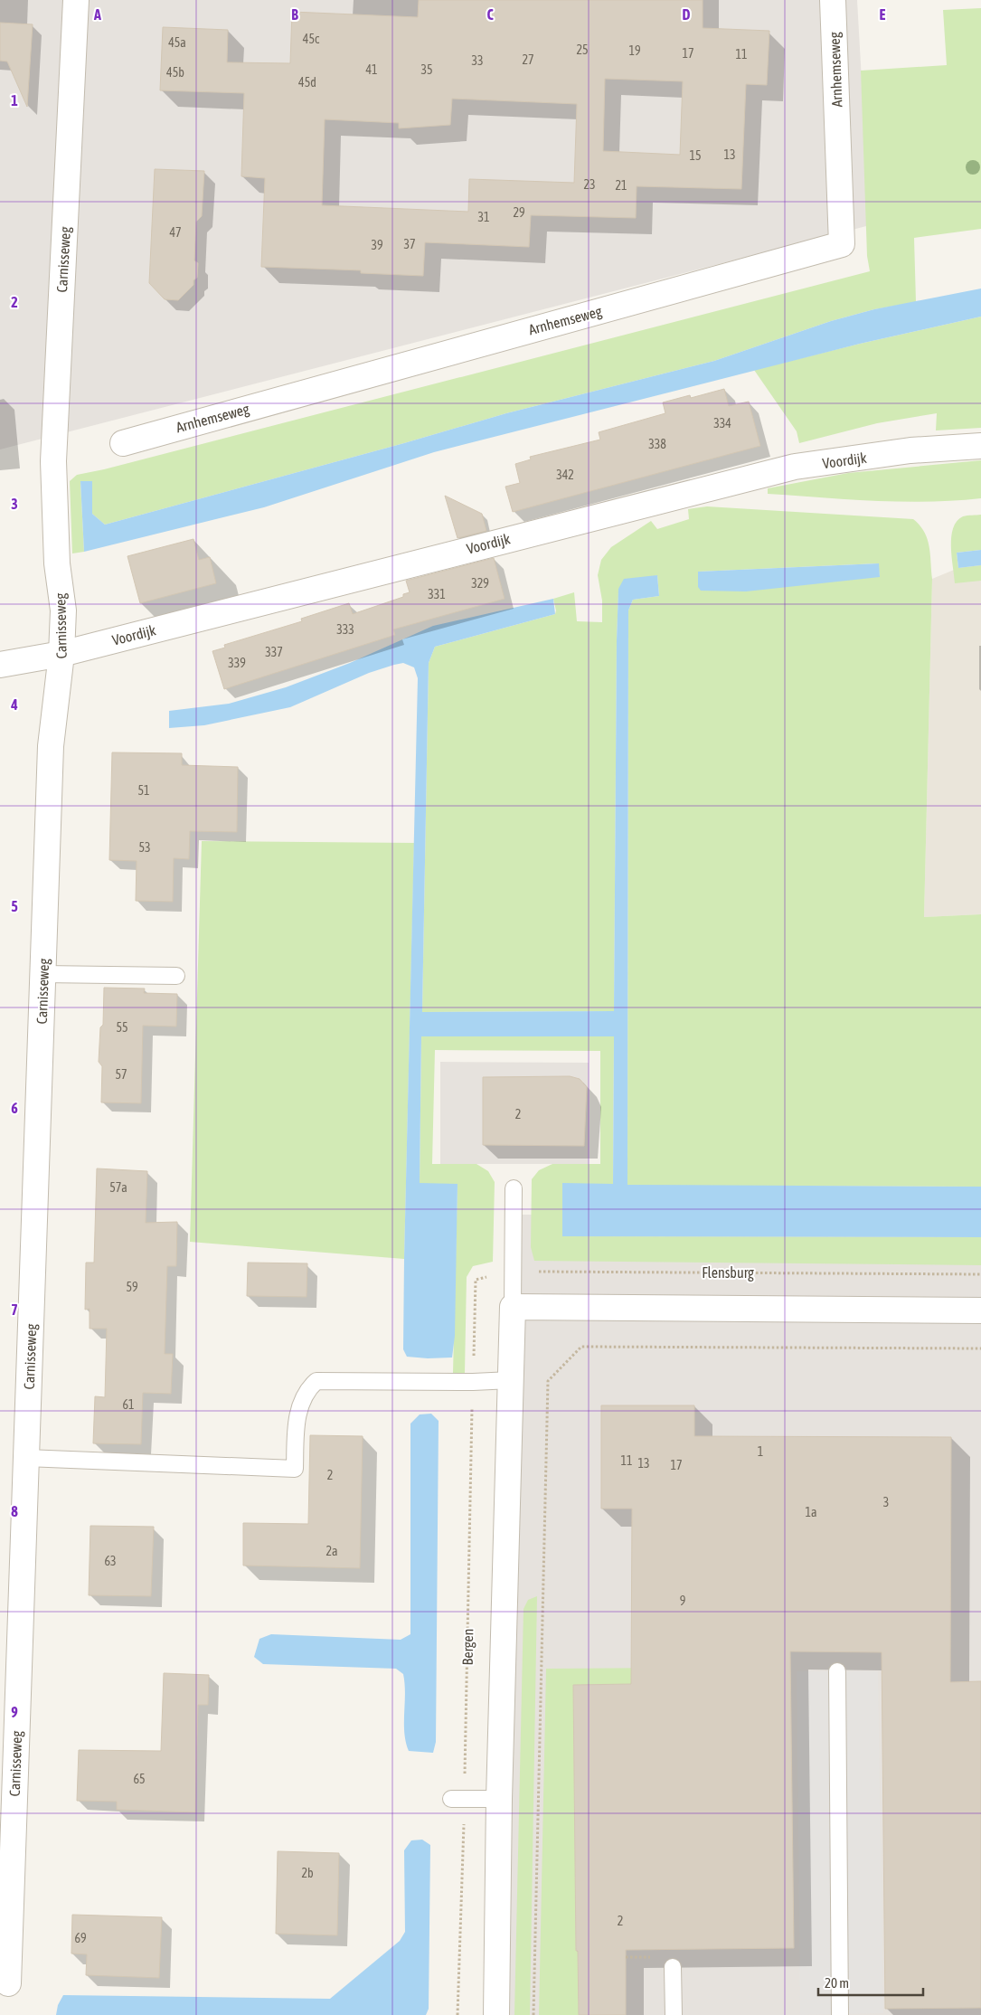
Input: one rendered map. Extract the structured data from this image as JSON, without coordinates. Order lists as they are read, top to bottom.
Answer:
{
  "streets": {
    "street": ["Arnhemseweg", "Carnisseweg", "Voordijk"],
    "path": ["Flensburg", "Bergen"]
  },
  "crossings": [
    ["Carnisseweg", "Voordijk"],
    ["Flensburg", "Bergen"]
  ],
  "house_numbers": [
    "45c",
    "45a",
    "25",
    "19",
    "17",
    "11",
    "27",
    "33",
    "41",
    "35",
    "45b",
    "45d",
    "13",
    "15",
    "23",
    "21",
    "29",
    "31",
    "47",
    "37",
    "39",
    "334",
    "338",
    "342",
    "329",
    "331",
    "333",
    "337",
    "339",
    "51",
    "53",
    "55",
    "57",
    "2",
    "57a",
    "59",
    "61",
    "1",
    "11",
    "13",
    "17",
    "2",
    "3",
    "1a",
    "2a",
    "63",
    "9",
    "65",
    "2b",
    "2",
    "69"
  ],
  "scale_bar": "20 m",
  "grid": {
    "columns": [
      "A",
      "B",
      "C",
      "D",
      "E"
    ],
    "rows": [
      "1",
      "2",
      "3",
      "4",
      "5",
      "6",
      "7",
      "8",
      "9"
    ]
  }
}
